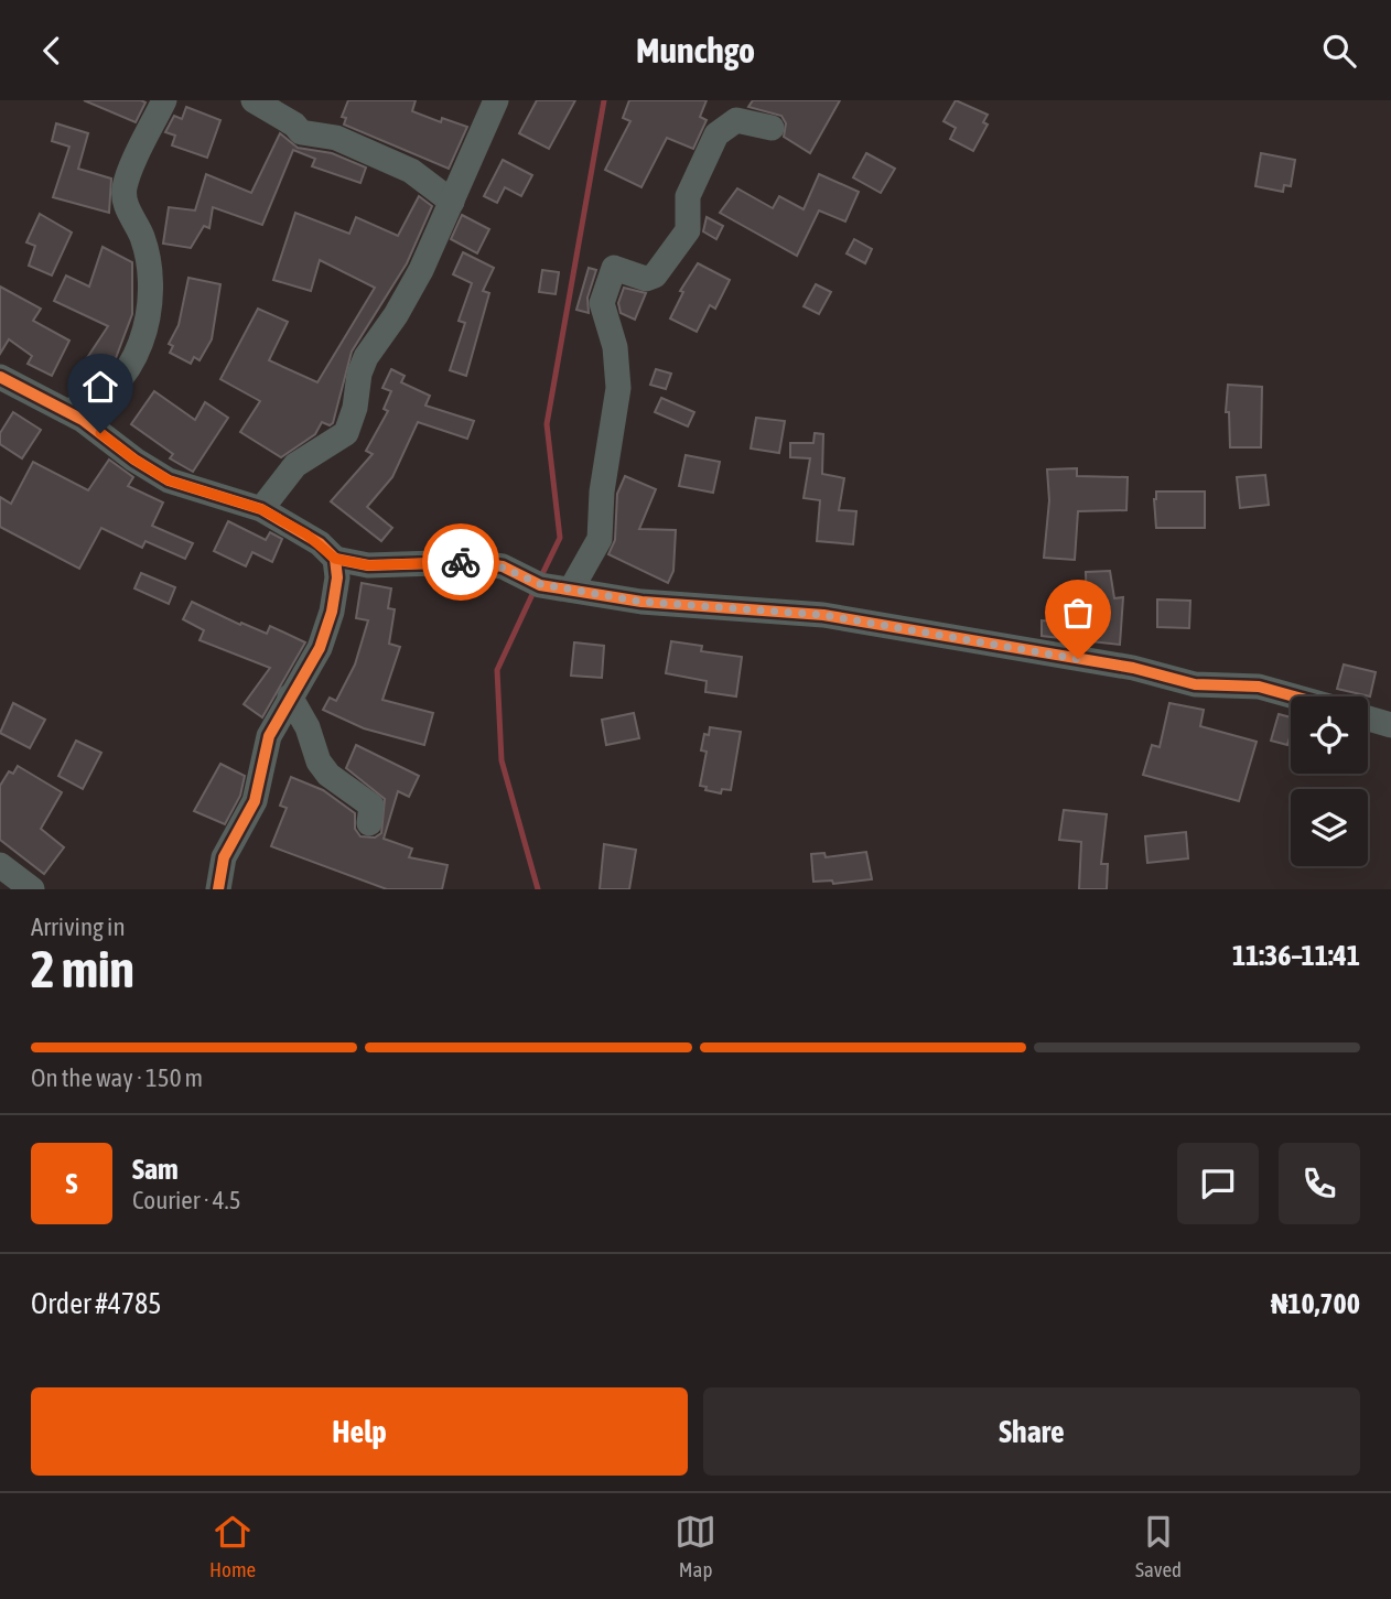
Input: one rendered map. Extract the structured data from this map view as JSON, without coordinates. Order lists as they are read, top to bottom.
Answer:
{
  "page": {
    "header": "Munchgo",
    "heading": ["2 min", "Arriving in", "11:36–11:41"],
    "panel": [
      "Sam",
      "Courier · 4.5",
      "Order #4785",
      "₦10,700"
    ],
    "bar": "On the way · 150 m",
    "round": "S",
    "buttons": ["Help", "Share"],
    "tabs": ["Home", "Map", "Saved"]
  }
}
